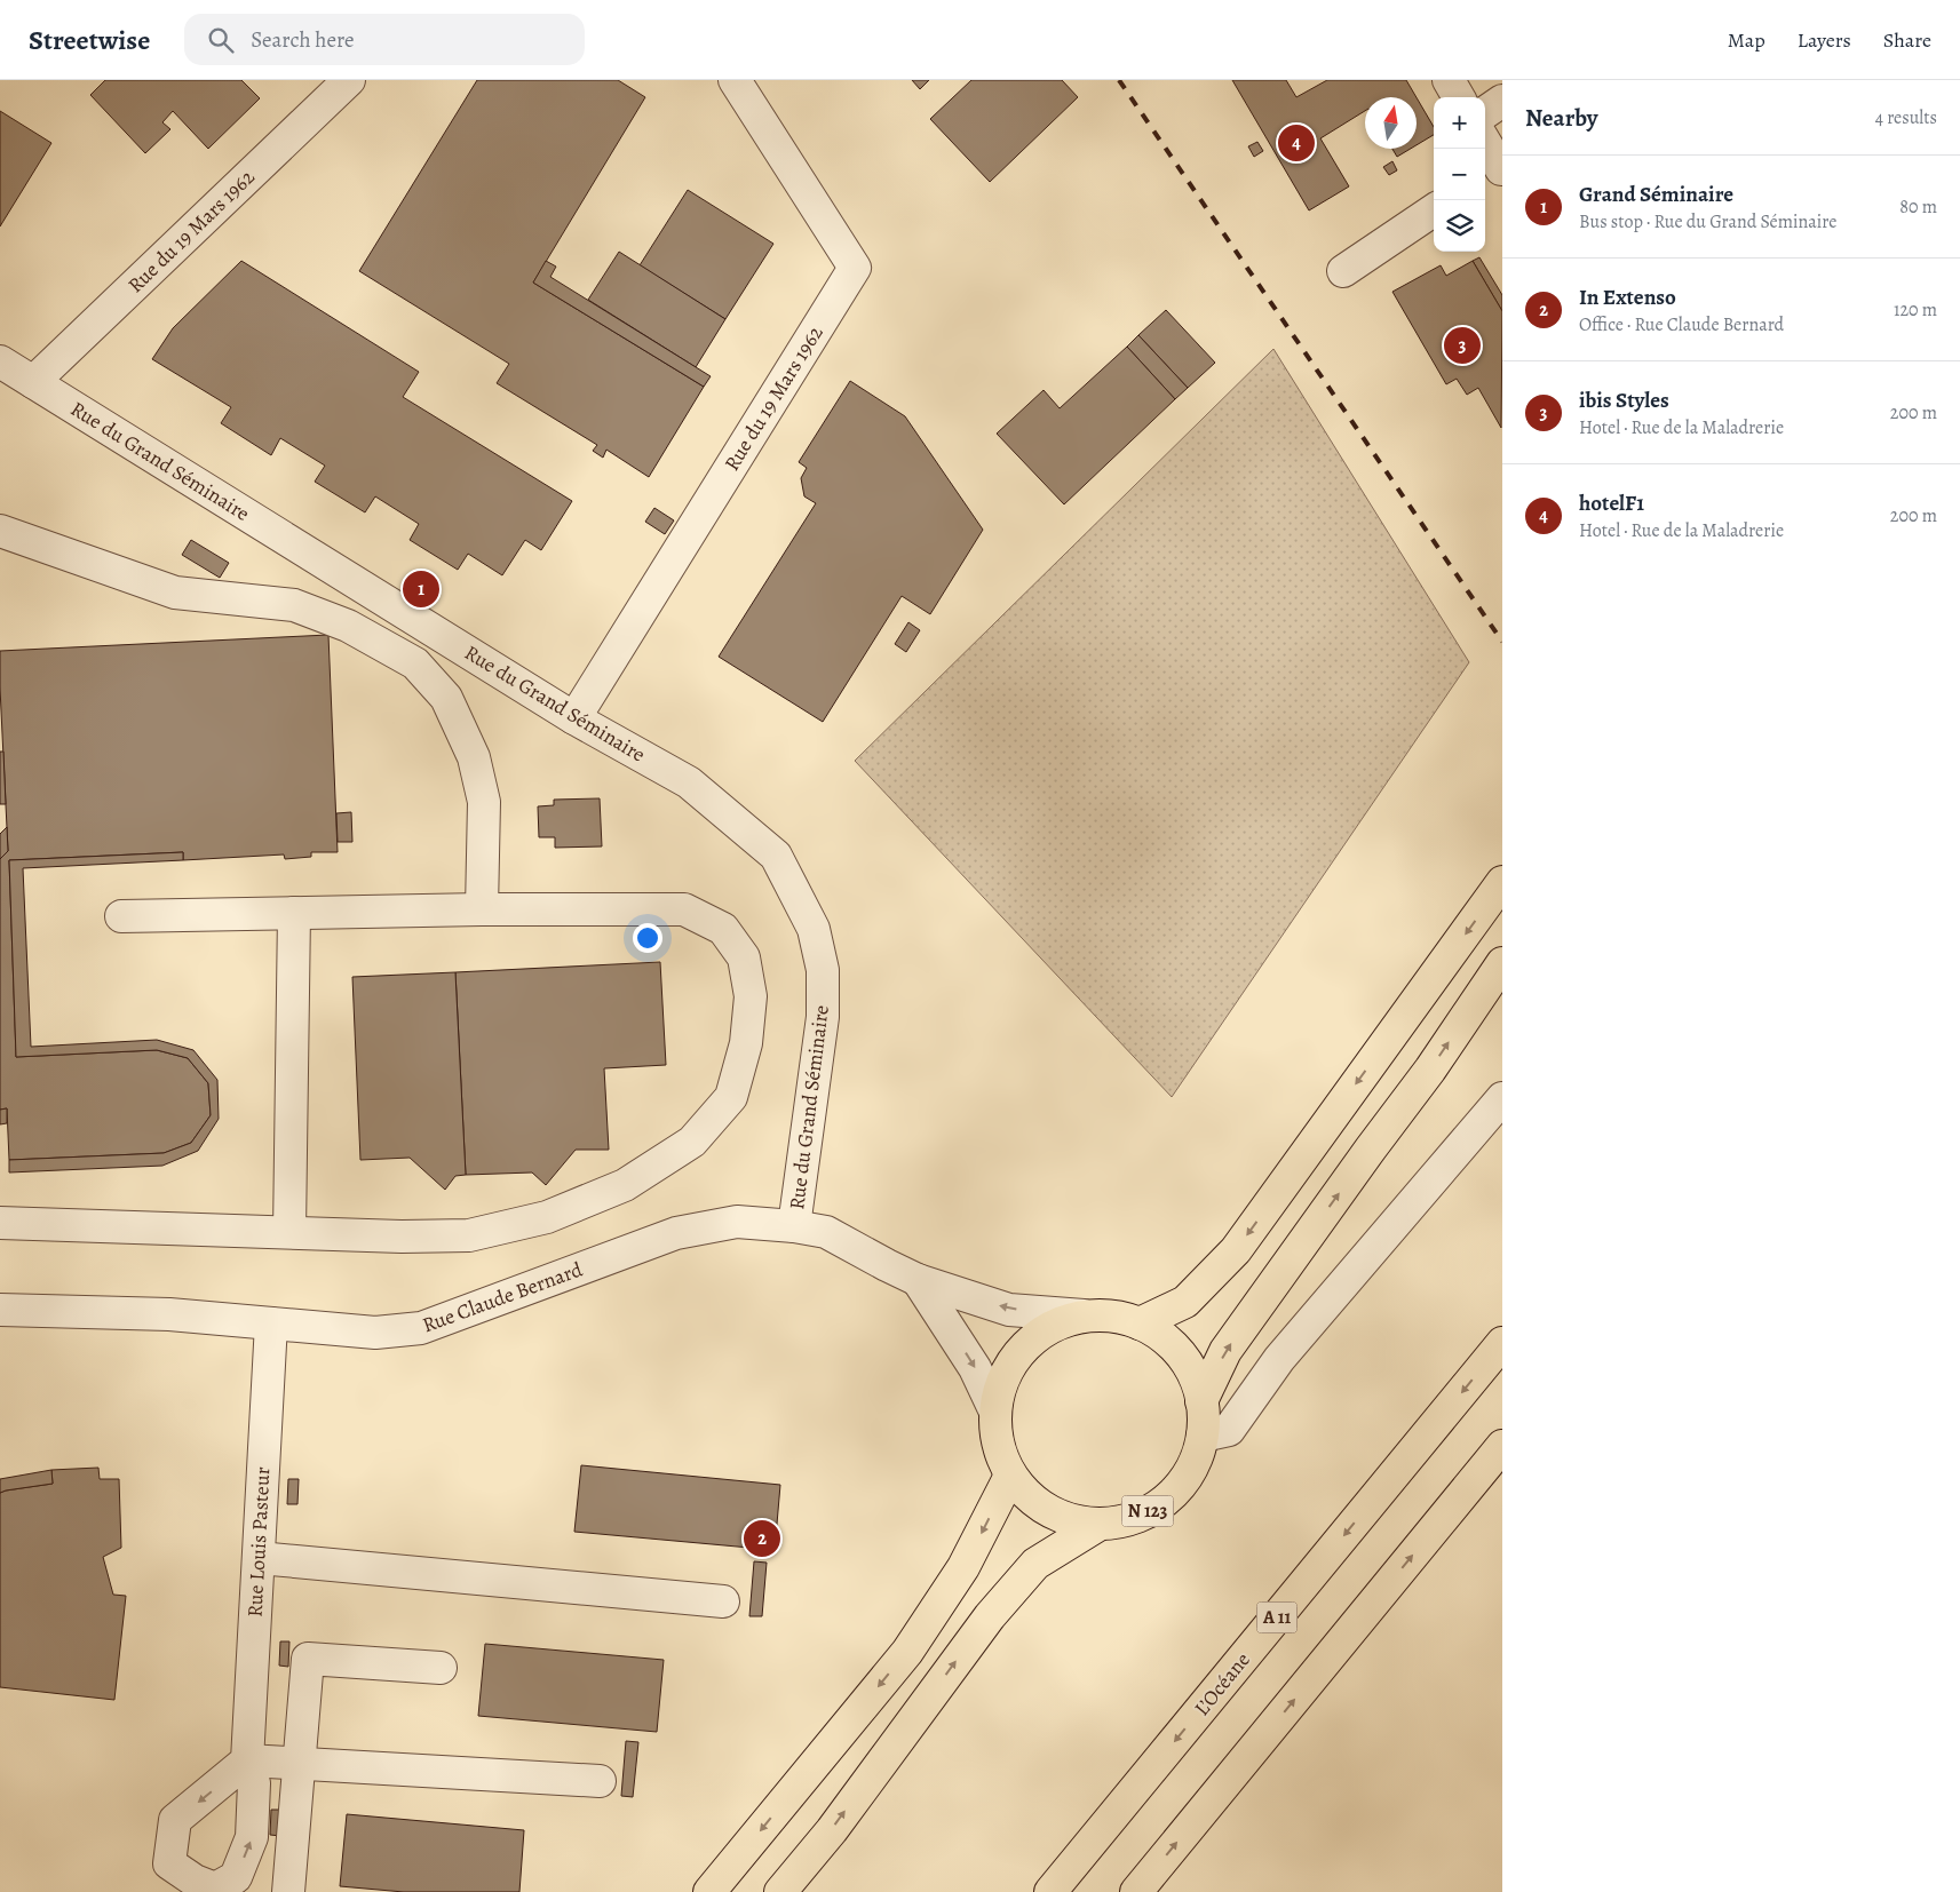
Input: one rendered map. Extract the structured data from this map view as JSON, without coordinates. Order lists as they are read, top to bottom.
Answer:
{
  "streets": {
    "main road": ["N 123", "A 11", "L’Océane"],
    "street": [
      "Rue du 19 Mars 1962",
      "Rue du Grand Séminaire",
      "Rue Claude Bernard",
      "Rue Louis Pasteur"
    ]
  },
  "crossings": [
    ["Rue du 19 Mars 1962", "Rue du Grand Séminaire"],
    ["Rue du Grand Séminaire", "Rue Claude Bernard"],
    ["Rue Claude Bernard", "N 123"],
    ["Rue Claude Bernard", "Rue Louis Pasteur"]
  ],
  "north": "top",
  "page": {
    "header": "Streetwise",
    "search": "Search here",
    "nav": ["Map", "Layers", "Share"],
    "heading": ["Nearby", "4 results"],
    "map_buttons": ["+", "−"],
    "pins": [
      "4",
      "3",
      "1",
      "2"
    ],
    "list": [
      {
        "mark": "1",
        "name": "Grand Séminaire",
        "note": "Bus stop · Rue du Grand Séminaire",
        "value": "80 m"
      },
      {
        "mark": "2",
        "name": "In Extenso",
        "note": "Office · Rue Claude Bernard",
        "value": "120 m"
      },
      {
        "mark": "3",
        "name": "ibis Styles",
        "note": "Hotel · Rue de la Maladrerie",
        "value": "200 m"
      },
      {
        "mark": "4",
        "name": "hotelF1",
        "note": "Hotel · Rue de la Maladrerie",
        "value": "200 m"
      }
    ]
  }
}
